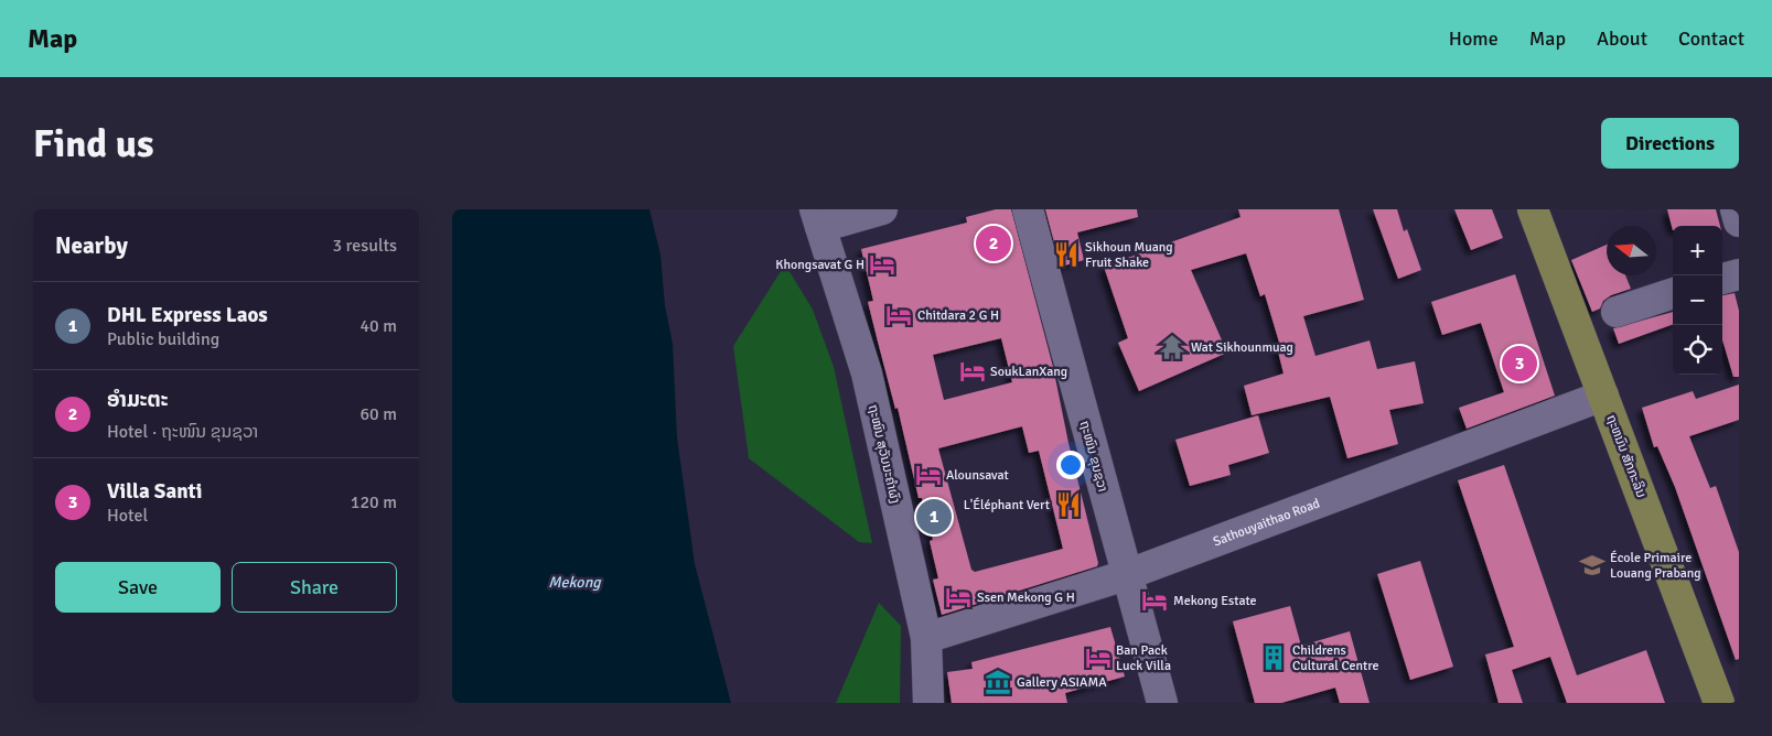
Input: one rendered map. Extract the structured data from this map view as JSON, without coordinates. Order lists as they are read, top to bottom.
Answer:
{
  "streets": {
    "main road": ["ຖະຫນົນ ສັກກະລິນ"],
    "street": ["ຖະໜົນ ສຸວັນນະຄໍາຜົງ", "ຖະໜົນ ຂຸນຊວາ", "Sathouyaithao Road"]
  },
  "crossings": [
    ["ຖະໜົນ ສຸວັນນະຄໍາຜົງ", "Sathouyaithao Road"],
    ["ຖະໜົນ ຂຸນຊວາ", "Sathouyaithao Road"],
    ["ຖະຫນົນ ສັກກະລິນ", "Sathouyaithao Road"]
  ],
  "water": ["Mekong"],
  "places": {
    "restaurant": ["Sikhoun Muang Fruit Shake", "L'Éléphant Vert"],
    "hotel": [
      "Khongsavat G H",
      "Chitdara 2 G H",
      "SoukLanXang",
      "Alounsavat",
      "Ssen Mekong G H",
      "Mekong Estate",
      "Ban Pack Luck Villa"
    ],
    "temple": ["Wat Sikhounmuag"],
    "school or university": ["École Primaire Louang Prabang"],
    "building": ["Childrens Cultural Centre"],
    "museum": ["Gallery ASIAMA"]
  },
  "north": "left",
  "page": {
    "header": "Map",
    "nav": [
      "Home",
      "Map",
      "About",
      "Contact"
    ],
    "buttons": [
      "Directions",
      ["Save", "Share"]
    ],
    "title": "Find us",
    "heading": ["Nearby", "3 results"],
    "pins": ["2", "3", "1"],
    "map_buttons": ["+", "−"],
    "list": [
      {
        "mark": "1",
        "name": "DHL Express Laos",
        "note": "Public building",
        "value": "40 m"
      },
      {
        "mark": "2",
        "name": "ອຳມະຕະ",
        "note": "Hotel · ຖະໜົນ ຂຸນຊວາ",
        "value": "60 m"
      },
      {
        "mark": "3",
        "name": "Villa Santi",
        "note": "Hotel",
        "value": "120 m"
      }
    ]
  }
}
